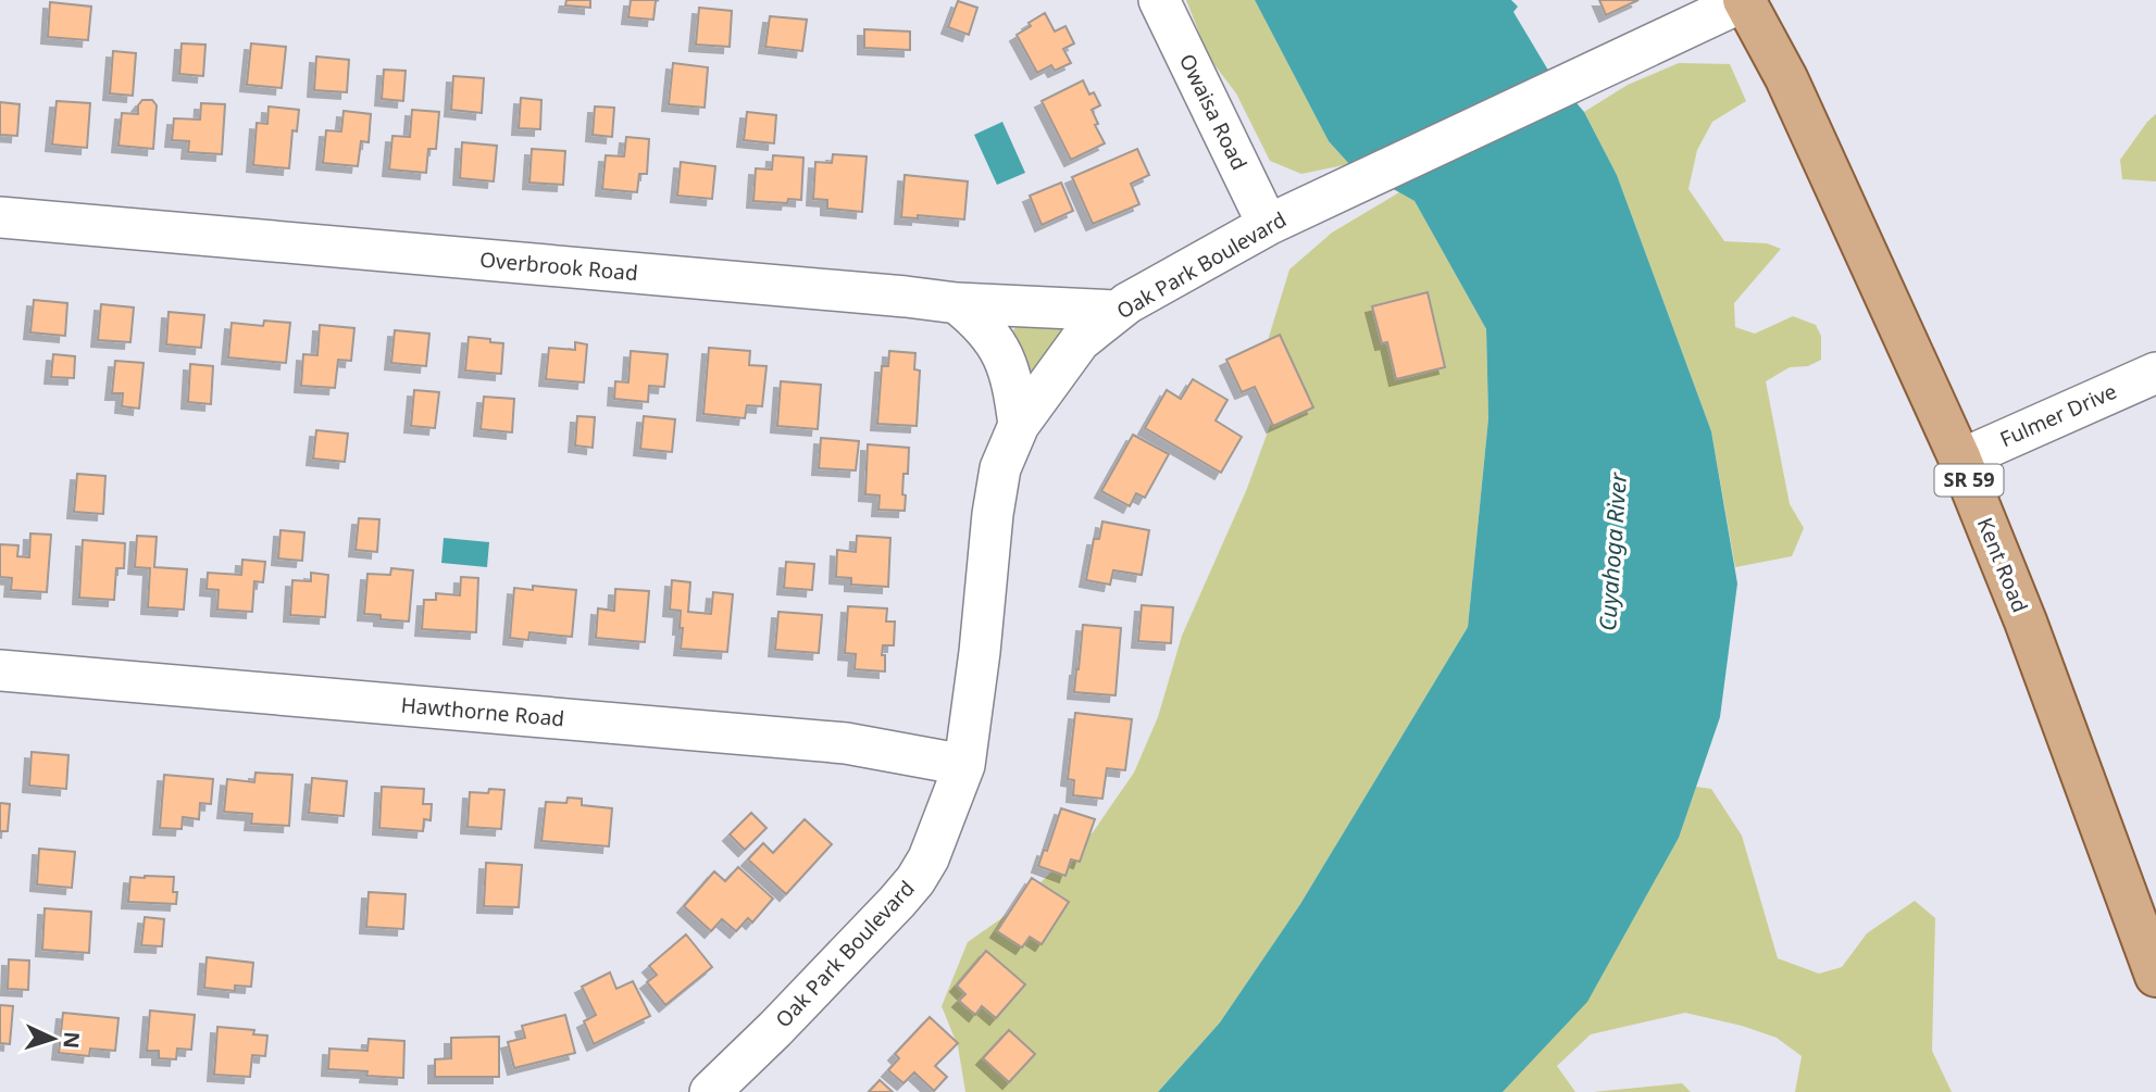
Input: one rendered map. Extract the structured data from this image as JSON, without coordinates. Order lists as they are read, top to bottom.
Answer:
{
  "streets": {
    "main road": ["SR 59", "Kent Road"],
    "street": [
      "Owaisa Road",
      "Oak Park Boulevard",
      "Overbrook Road",
      "Fulmer Drive",
      "Hawthorne Road"
    ]
  },
  "crossings": [
    ["Owaisa Road", "Oak Park Boulevard"],
    ["Oak Park Boulevard", "Overbrook Road"],
    ["Oak Park Boulevard", "Kent Road"],
    ["Oak Park Boulevard", "Hawthorne Road"],
    ["Fulmer Drive", "Kent Road"]
  ],
  "water": ["Cuyahoga River"],
  "north": "right"
}
